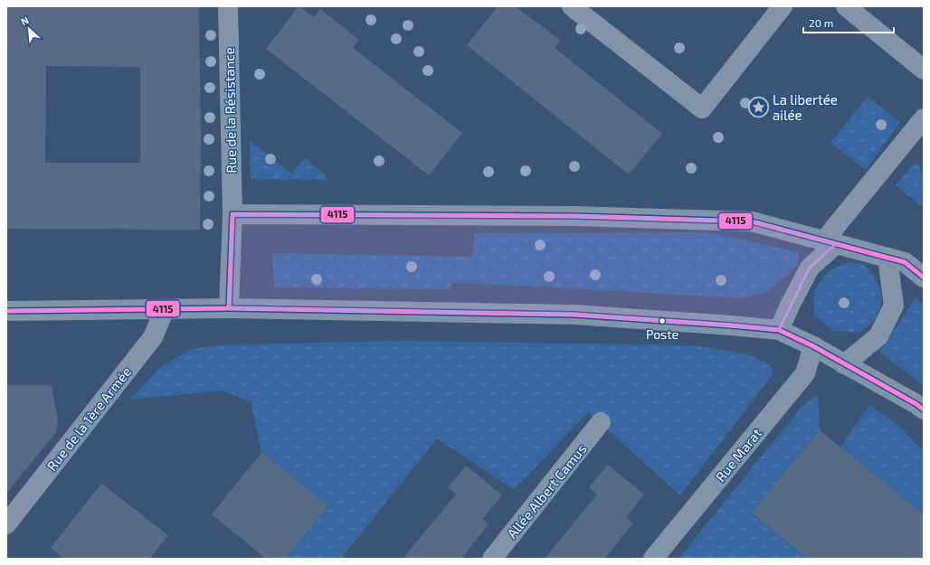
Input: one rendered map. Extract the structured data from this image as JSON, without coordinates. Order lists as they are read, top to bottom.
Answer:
{
  "streets": {
    "street": [
      "Rue de la Résistance",
      "Rue de la 1ère Armée",
      "Rue Marat",
      "Allée Albert Camus"
    ]
  },
  "places": {
    "place": ["La libertée ailée"],
    "other": ["Poste"]
  },
  "lines": ["transit line 4115"],
  "scale_bar": "20 m",
  "north": "top left"
}
